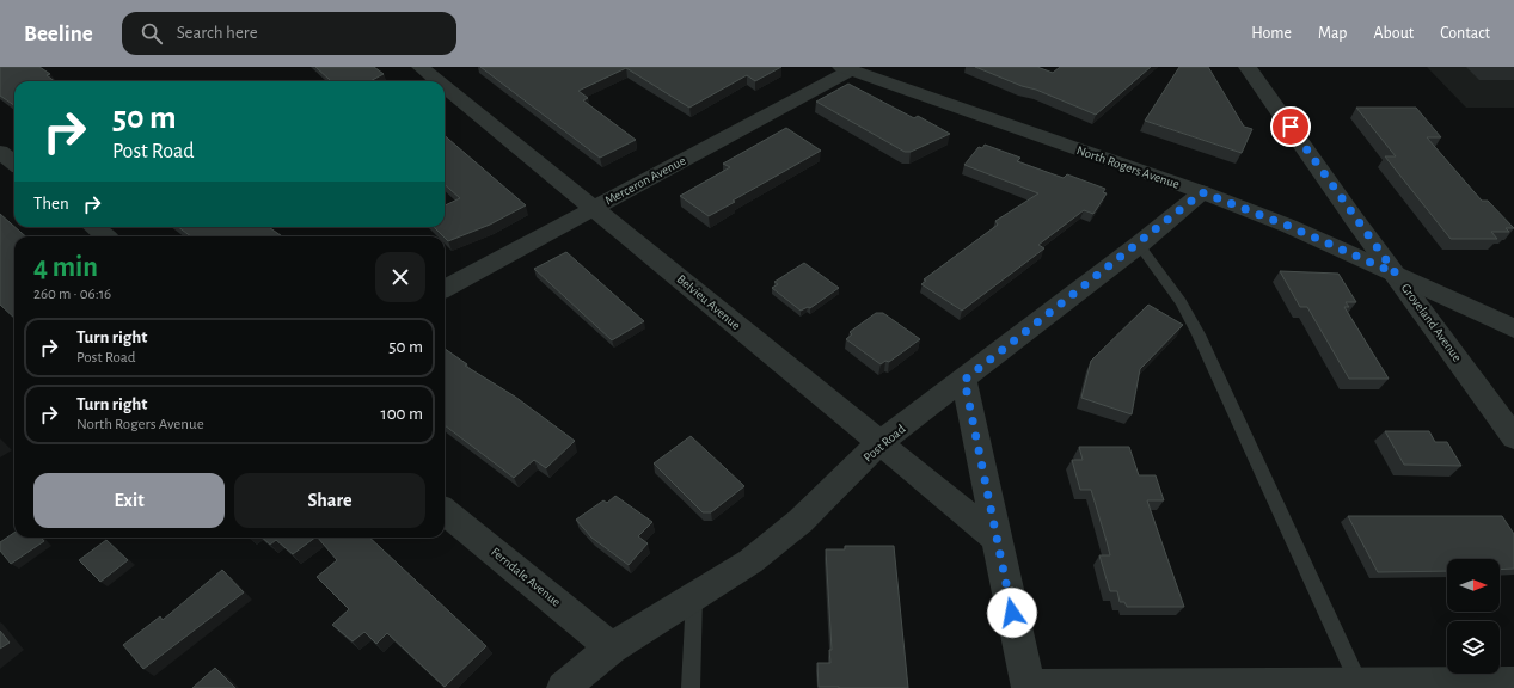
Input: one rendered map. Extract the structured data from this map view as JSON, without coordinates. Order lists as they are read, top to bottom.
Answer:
{
  "streets": {
    "street": [
      "North Rogers Avenue",
      "Merceron Avenue",
      "Belvieu Avenue",
      "Groveland Avenue",
      "Post Road",
      "Ferndale Avenue"
    ]
  },
  "crossings": [
    ["North Rogers Avenue", "Merceron Avenue"],
    ["North Rogers Avenue", "Groveland Avenue"],
    ["North Rogers Avenue", "Post Road"],
    ["Merceron Avenue", "Belvieu Avenue"],
    ["Belvieu Avenue", "Post Road"],
    ["Post Road", "Ferndale Avenue"]
  ],
  "north": "right",
  "page": {
    "header": "Beeline",
    "search": "Search here",
    "nav": [
      "Home",
      "Map",
      "About",
      "Contact"
    ],
    "turn": ["50 m", "Post Road"],
    "then": "Then",
    "heading": ["4 min", "260 m · 06:16"],
    "list": [
      {
        "name": "Turn right",
        "note": "Post Road",
        "value": "50 m"
      },
      {
        "name": "Turn right",
        "note": "North Rogers Avenue",
        "value": "100 m"
      }
    ],
    "buttons": ["Exit", "Share"]
  }
}
